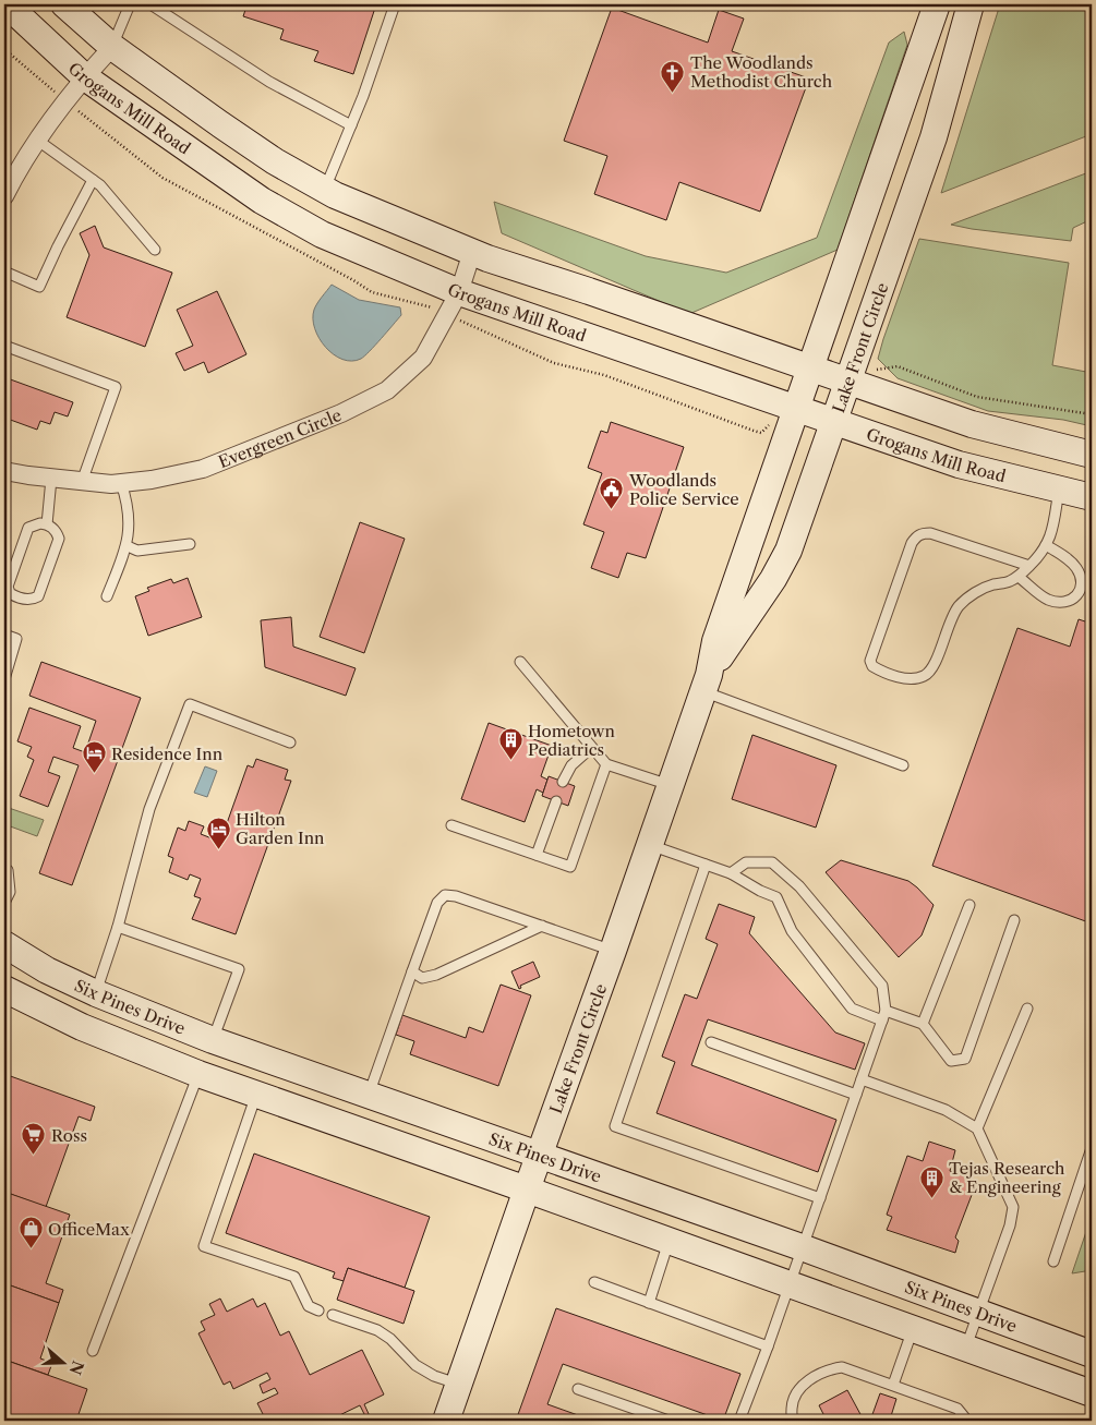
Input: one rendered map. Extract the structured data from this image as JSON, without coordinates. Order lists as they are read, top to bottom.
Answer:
{
  "streets": {
    "street": [
      "Grogans Mill Road",
      "Lake Front Circle",
      "Evergreen Circle",
      "Six Pines Drive"
    ]
  },
  "crossings": [
    ["Grogans Mill Road", "Lake Front Circle"],
    ["Grogans Mill Road", "Evergreen Circle"],
    ["Lake Front Circle", "Six Pines Drive"]
  ],
  "places": {
    "church": ["The Woodlands Methodist Church"],
    "public building": ["Woodlands Police Service"],
    "building": ["Hometown Pediatrics", "Tejas Research & Engineering"],
    "hotel": ["Residence Inn", "Hilton Garden Inn"],
    "supermarket": ["Ross"],
    "shop": ["OfficeMax"]
  },
  "north": "right"
}
